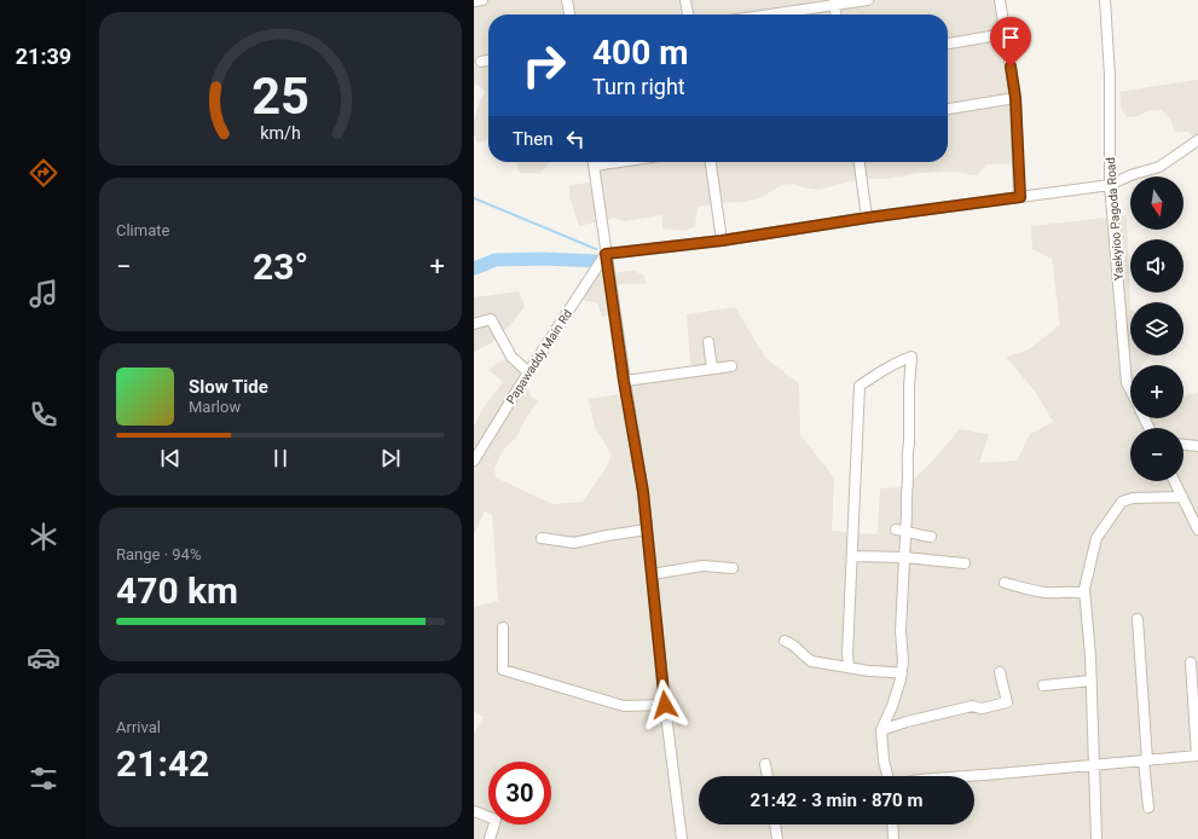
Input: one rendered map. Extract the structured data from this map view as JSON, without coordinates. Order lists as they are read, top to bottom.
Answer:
{
  "streets": {
    "street": ["Yaekyioo Pagoda Road", "Papawaddy Main Rd"]
  },
  "north": "bottom",
  "page": {
    "tabs": "21:39",
    "turn": ["400 m", "Turn right"],
    "then": "Then",
    "map_buttons": ["+", "−"],
    "tile": [
      "Climate",
      ["Range · 94%", "470 km"],
      ["Arrival", "21:42"]
    ],
    "heat": ["−", "23°", "+"],
    "song": ["Slow Tide", "Marlow"],
    "limit": "30",
    "trip": "21:42 · 3 min · 870 m",
    "gauge": ["25", "km/h"]
  }
}
